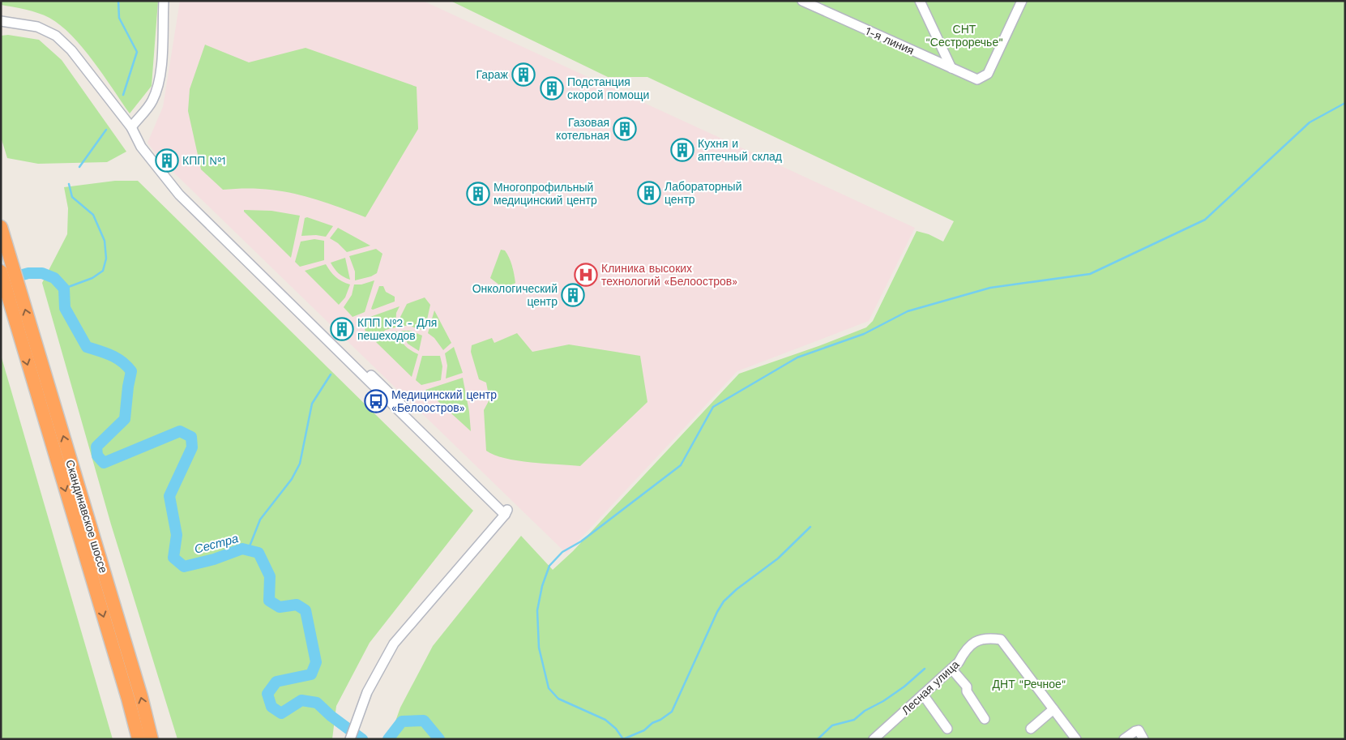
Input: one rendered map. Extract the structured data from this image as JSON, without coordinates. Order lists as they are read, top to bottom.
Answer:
{
  "streets": {
    "highway": ["Скандинавское шоссе"],
    "street": ["1-я линия", "Лесная улица"]
  },
  "water": ["Сестра"],
  "parks": ["СНТ \"Сестроречье\"", "ДНТ \"Речное\""],
  "places": {
    "building": [
      "Гараж",
      "Подстанция скорой помощи",
      "Газовая котельная",
      "Кухня и аптечный склад",
      "КПП №1",
      "Лабораторный центр",
      "Многопрофильный медицинский центр",
      "Онкологический центр",
      "КПП №2 - Для пешеходов"
    ],
    "hospital": ["Клиника высоких технологий «Белоостров»"],
    "bus stop": ["Медицинский центр «Белоостров»"]
  }
}
